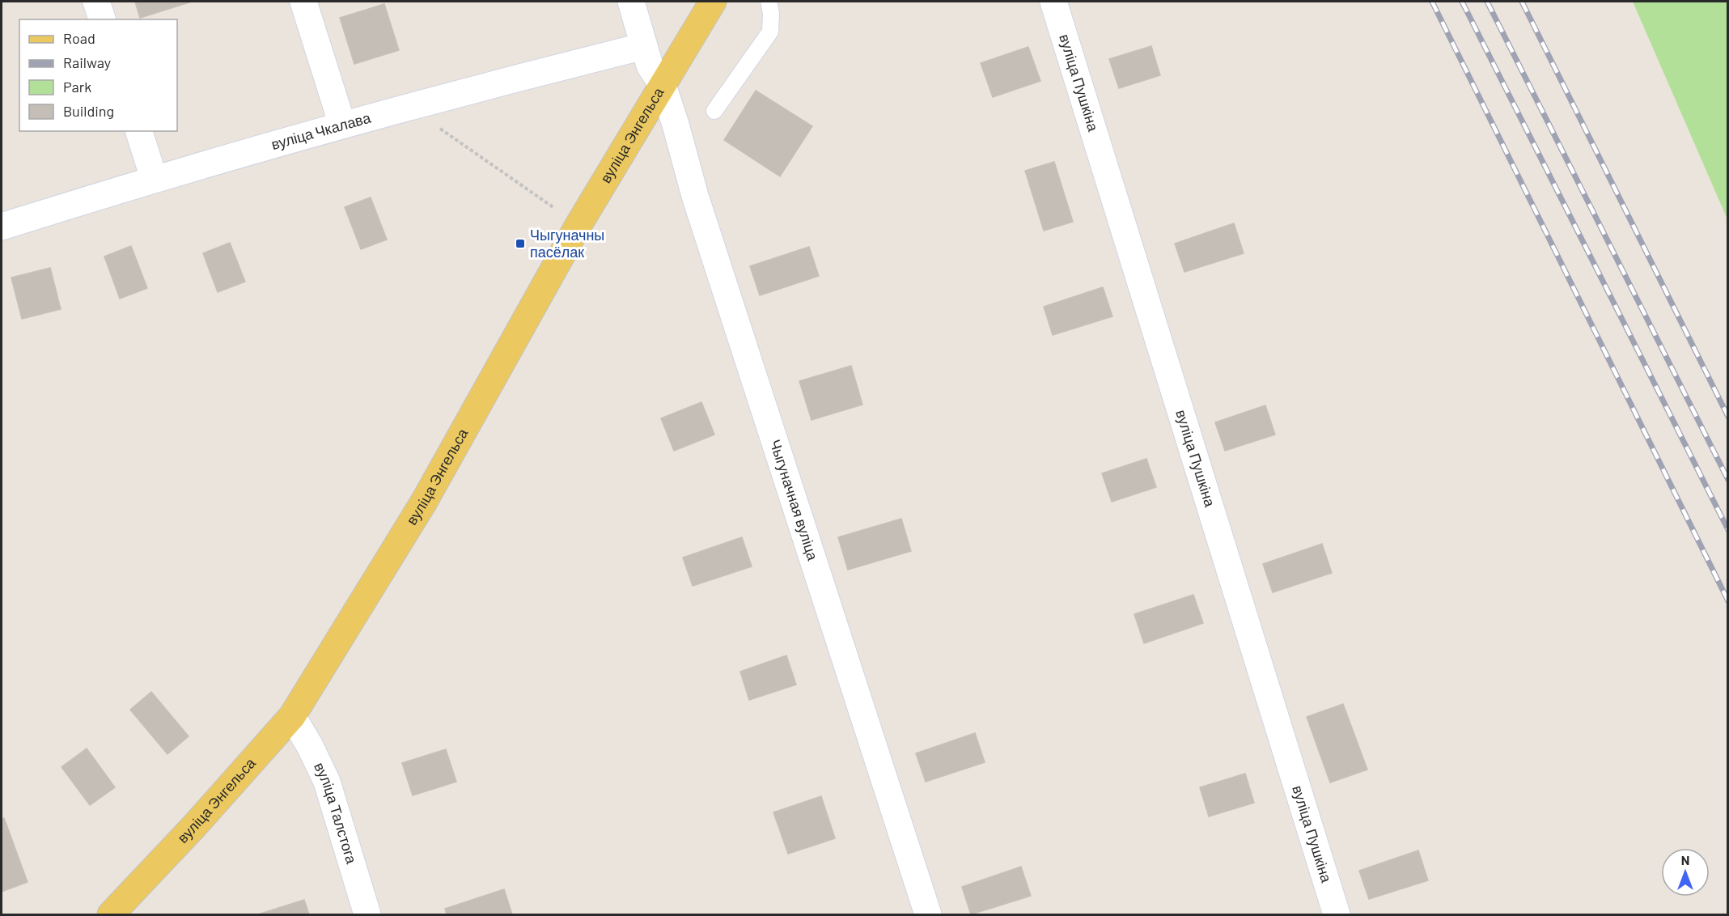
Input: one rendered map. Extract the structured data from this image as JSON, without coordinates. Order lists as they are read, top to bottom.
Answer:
{
  "streets": {
    "main road": ["вуліца Энгельса"],
    "street": [
      "вуліца Пушкіна",
      "вуліца Чкалава",
      "Чыгуначная вуліца",
      "вуліца Талстога"
    ]
  },
  "crossings": [
    ["вуліца Чкалава", "Чыгуначная вуліца"],
    ["вуліца Энгельса", "Чыгуначная вуліца"],
    ["вуліца Энгельса", "вуліца Талстога"]
  ],
  "places": {
    "transit": ["Чыгуначны пасёлак"]
  },
  "legend": [
    "Road",
    "Railway",
    "Park",
    "Building"
  ],
  "north": "top"
}
